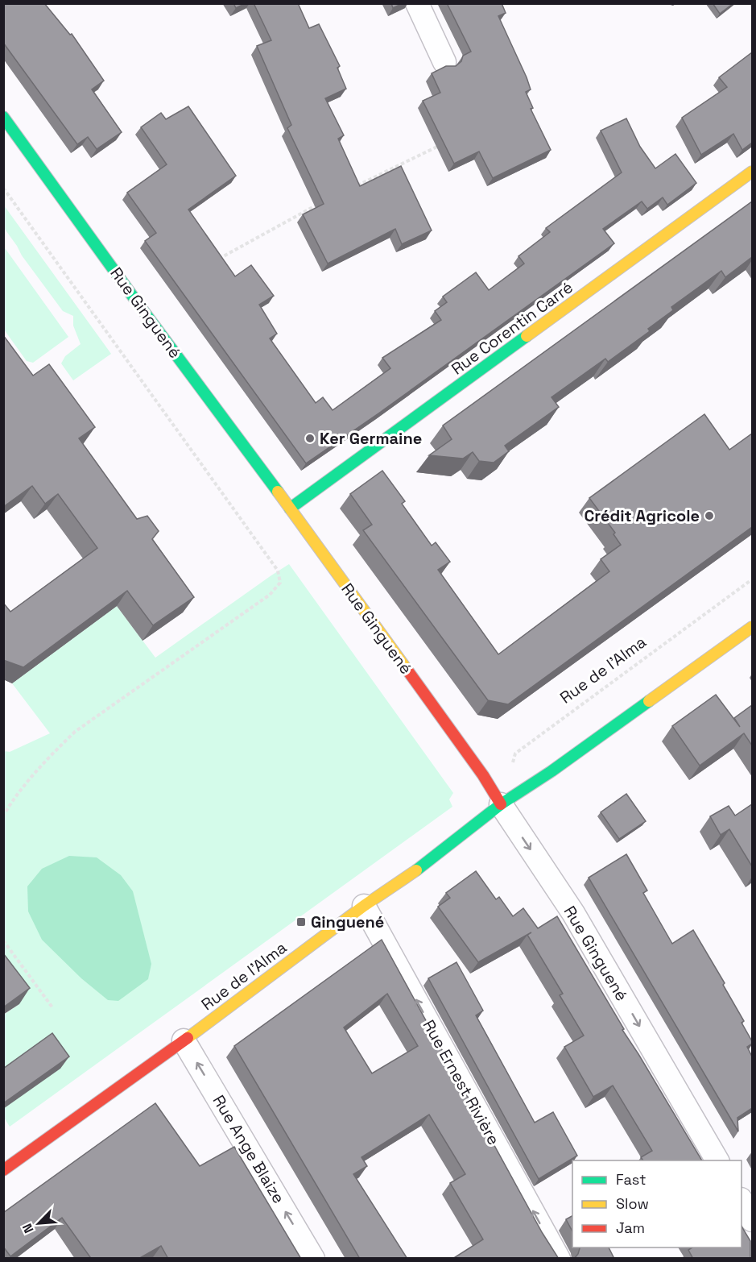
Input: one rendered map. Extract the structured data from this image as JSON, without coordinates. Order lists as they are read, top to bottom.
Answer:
{
  "streets": {
    "street": [
      "Rue Ginguené",
      "Rue Corentin Carré",
      "Rue de l'Alma",
      "Rue Ernest Rivière",
      "Rue Ange Blaize"
    ]
  },
  "crossings": [
    ["Rue Ginguené", "Rue Corentin Carré"],
    ["Rue Ginguené", "Rue de l'Alma"],
    ["Rue de l'Alma", "Rue Ernest Rivière"],
    ["Rue de l'Alma", "Rue Ange Blaize"]
  ],
  "one_way": ["Rue Ernest Rivière", "Rue Ange Blaize"],
  "places": {
    "other": ["Ker Germaine", "Crédit Agricole"],
    "transit": ["Ginguené"]
  },
  "legend": ["Fast", "Slow", "Jam"],
  "north": "bottom left"
}
